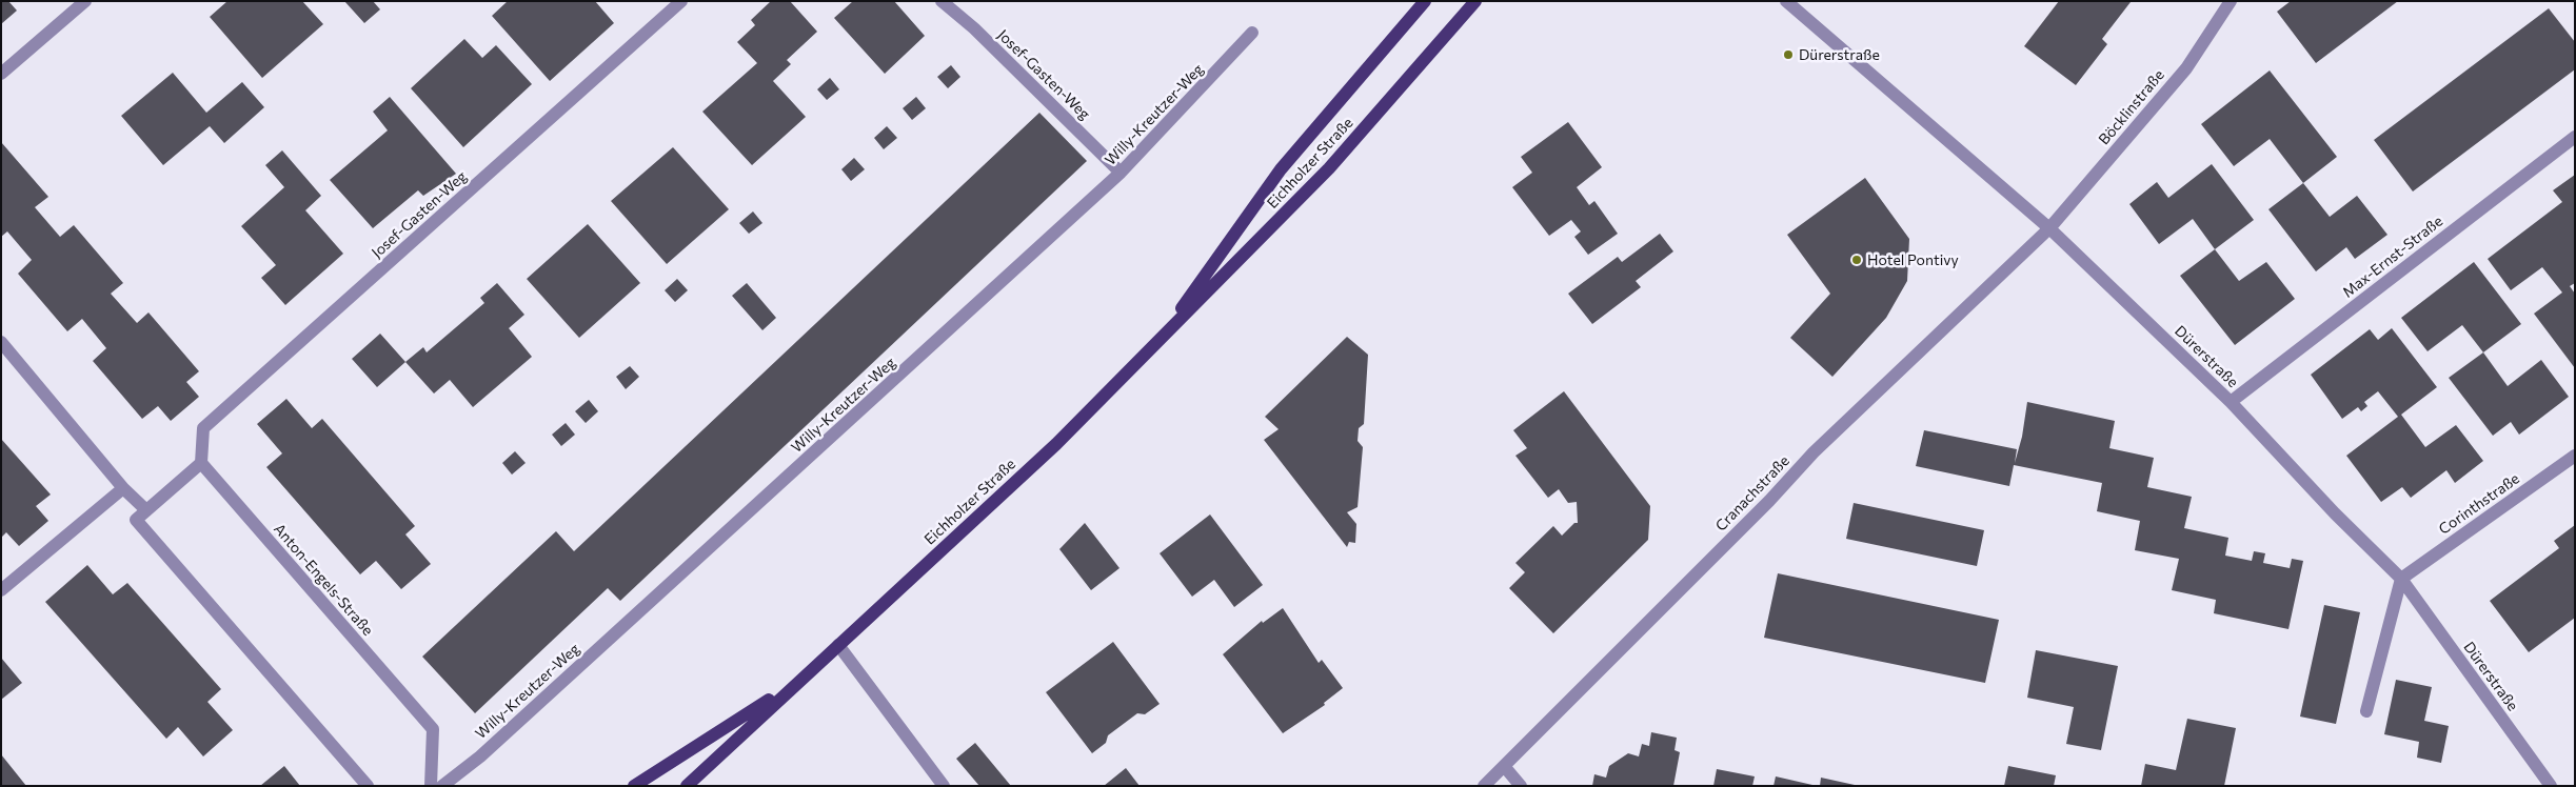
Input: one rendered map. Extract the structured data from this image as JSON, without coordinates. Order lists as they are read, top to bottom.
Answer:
{
  "streets": {
    "main road": ["Eichholzer Straße"],
    "street": [
      "Josef-Gasten-Weg",
      "Böcklinstraße",
      "Willy-Kreutzer-Weg",
      "Max-Ernst-Straße",
      "Dürerstraße",
      "Cranachstraße",
      "Corinthstraße",
      "Anton-Engels-Straße"
    ]
  },
  "crossings": [
    ["Josef-Gasten-Weg", "Willy-Kreutzer-Weg"],
    ["Josef-Gasten-Weg", "Anton-Engels-Straße"],
    ["Böcklinstraße", "Dürerstraße"],
    ["Böcklinstraße", "Cranachstraße"],
    ["Max-Ernst-Straße", "Dürerstraße"],
    ["Dürerstraße", "Cranachstraße"],
    ["Dürerstraße", "Corinthstraße"]
  ],
  "places": ["Dürerstraße", "Hotel Pontivy"]
}
